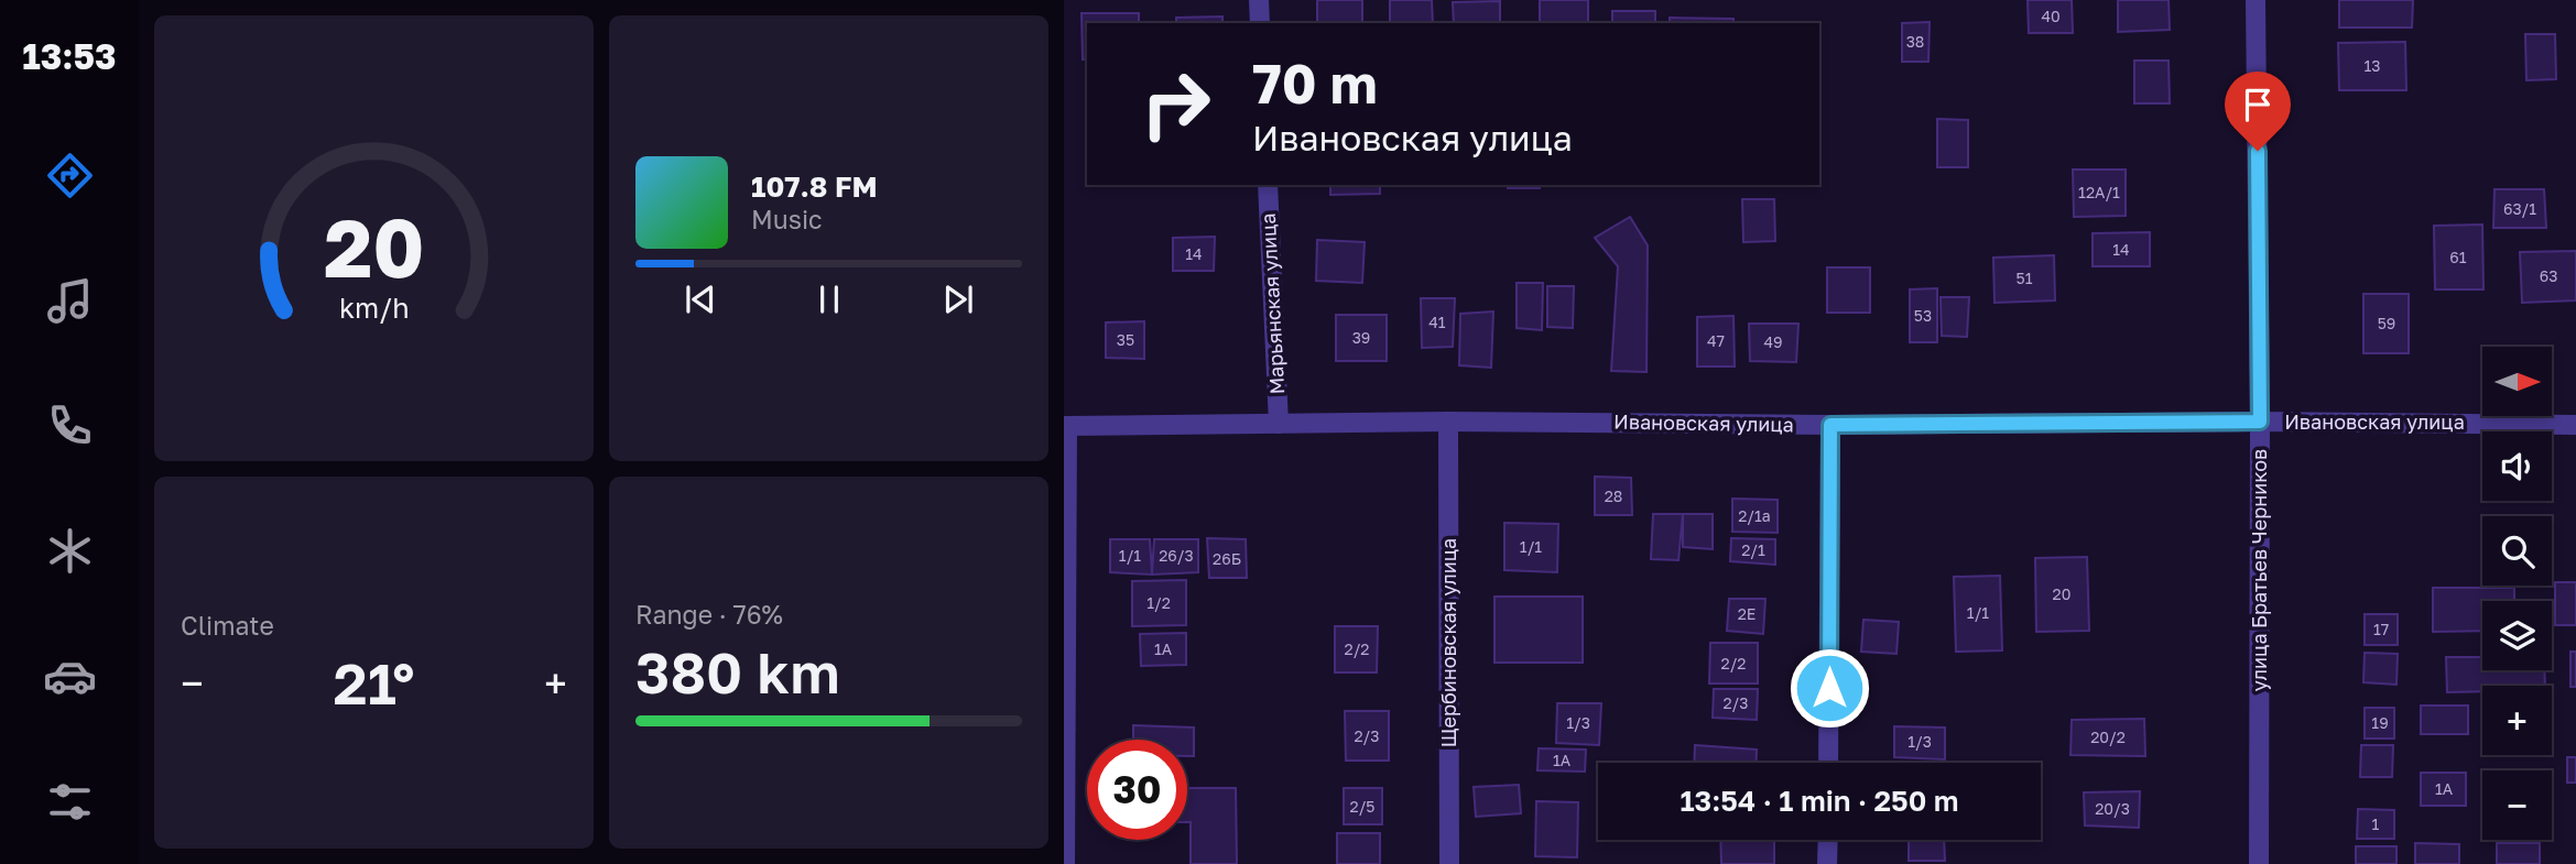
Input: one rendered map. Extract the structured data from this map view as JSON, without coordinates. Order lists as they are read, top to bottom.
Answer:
{
  "streets": {
    "street": [
      "Марьянская улица",
      "Ивановская улица",
      "улица Братьев Черников",
      "Щербиновская улица"
    ]
  },
  "crossings": [
    ["Марьянская улица", "Ивановская улица"],
    ["Ивановская улица", "улица Братьев Черников"],
    ["Ивановская улица", "Щербиновская улица"]
  ],
  "house_numbers": [
    "40",
    "38",
    "13",
    "12А/1",
    "63/1",
    "14",
    "14",
    "61",
    "63",
    "51",
    "53",
    "41",
    "59",
    "39",
    "35",
    "47",
    "49",
    "28",
    "2/1а",
    "1/1",
    "2/1",
    "1/1",
    "26/3",
    "26Б",
    "20",
    "1/2",
    "1/1",
    "2Е",
    "17",
    "1А",
    "2/2",
    "2/2",
    "2/3",
    "1/3",
    "19",
    "2/3",
    "20/2",
    "1/3",
    "1А",
    "1А",
    "2/5",
    "20/3",
    "1"
  ],
  "north": "right",
  "page": {
    "tabs": "13:53",
    "turn": ["70 m", "Ивановская улица"],
    "song": ["107.8 FM", "Music"],
    "map_buttons": ["+", "−"],
    "tile": [
      "Climate",
      ["Range · 76%", "380 km"]
    ],
    "heat": ["−", "21°", "+"],
    "limit": "30",
    "trip": "13:54 · 1 min · 250 m",
    "gauge": ["20", "km/h"]
  }
}
